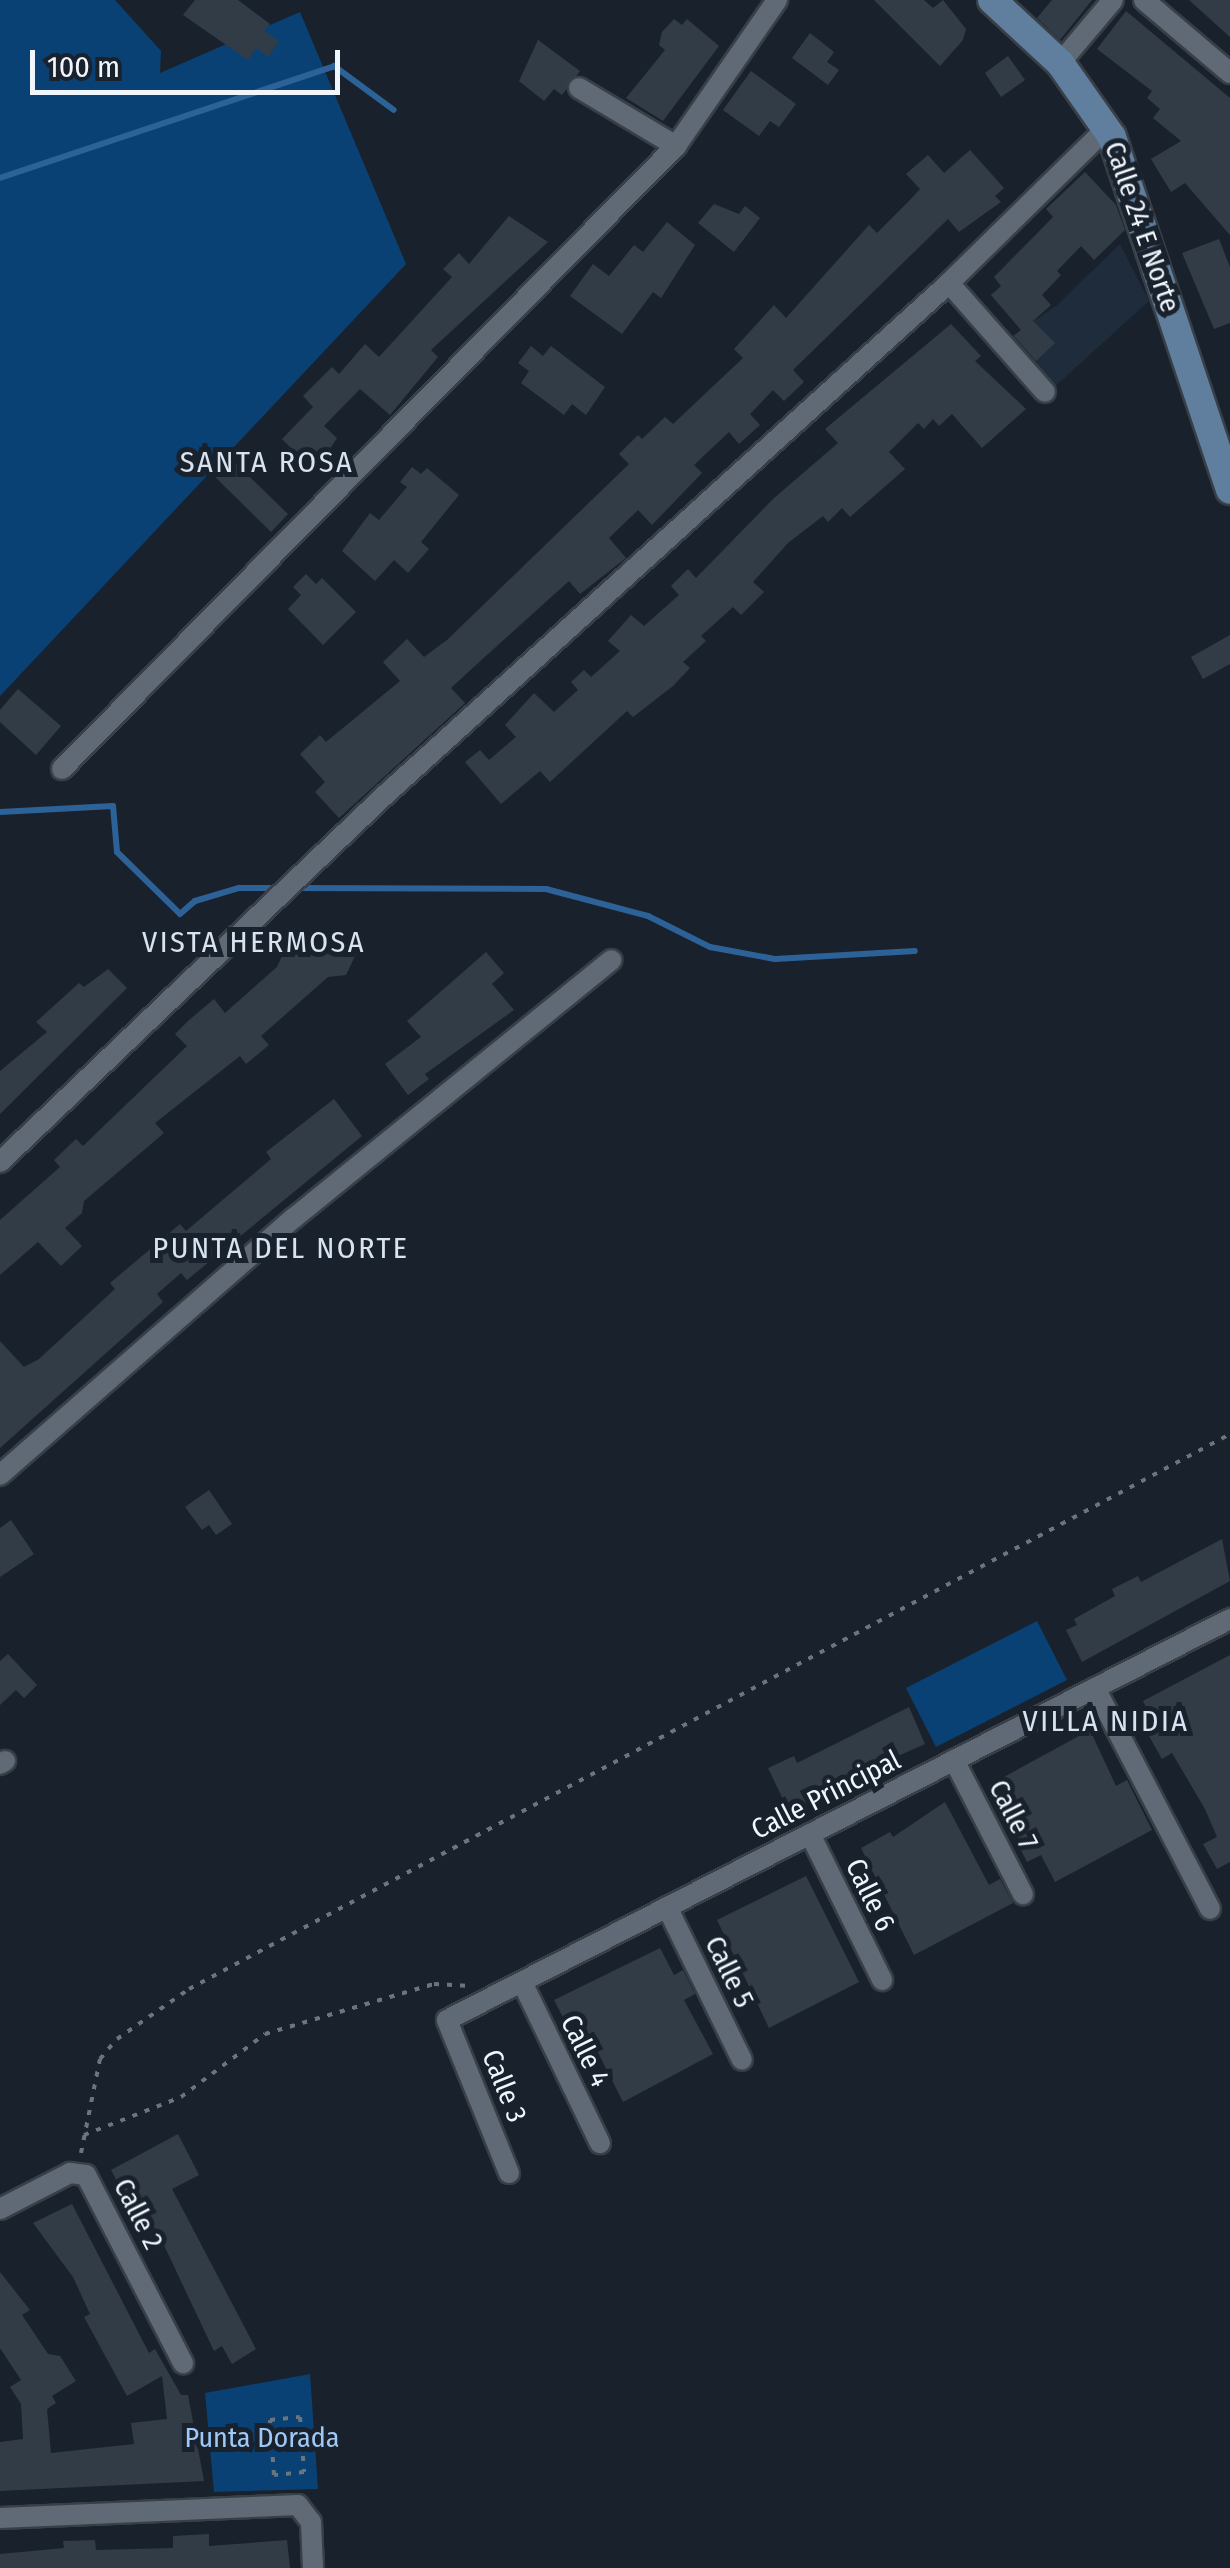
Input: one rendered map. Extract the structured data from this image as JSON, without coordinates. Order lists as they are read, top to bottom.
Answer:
{
  "streets": {
    "main road": ["Calle 24 E Norte"],
    "street": [
      "Calle Principal",
      "Calle 7",
      "Calle 6",
      "Calle 5",
      "Calle 4",
      "Calle 3",
      "Calle 2"
    ]
  },
  "crossings": [
    ["Calle Principal", "Calle 7"],
    ["Calle Principal", "Calle 6"],
    ["Calle Principal", "Calle 5"],
    ["Calle Principal", "Calle 4"],
    ["Calle Principal", "Calle 3"]
  ],
  "districts": [
    "SANTA ROSA",
    "VISTA HERMOSA",
    "PUNTA DEL NORTE",
    "VILLA NIDIA"
  ],
  "parks": ["Punta Dorada"],
  "scale_bar": "100 m"
}
